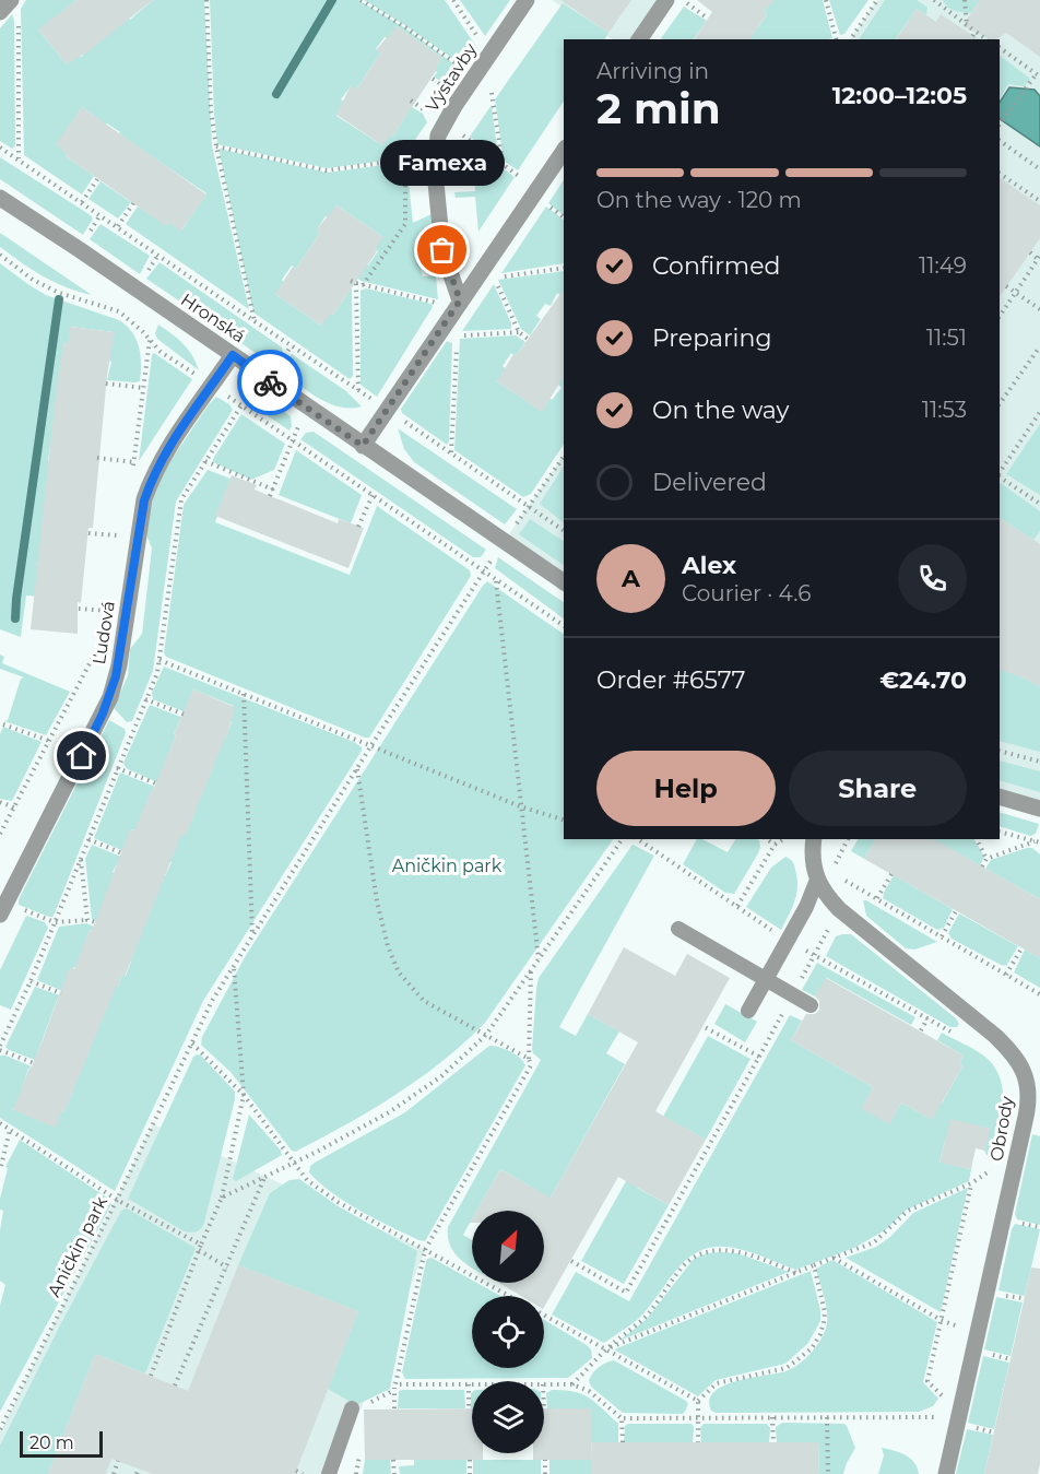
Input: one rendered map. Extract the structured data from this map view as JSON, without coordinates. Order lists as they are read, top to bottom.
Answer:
{
  "streets": {
    "street": [
      "Výstavby",
      "Hronská",
      "Ľudová",
      "Obrody"
    ],
    "path": ["Aničkin park"]
  },
  "crossings": [
    ["Hronská", "Ľudová"]
  ],
  "parks": ["Aničkin park"],
  "places": ["Famexa"],
  "scale_bar": "20 m",
  "north": "top right",
  "page": {
    "heading": ["2 min", "Arriving in", "12:00–12:05"],
    "panel": [
      "Alex",
      "Courier · 4.6",
      "Order #6577",
      "€24.70"
    ],
    "bubble": "Famexa",
    "bar": "On the way · 120 m",
    "list": [
      ["Confirmed", "11:49"],
      ["Preparing", "11:51"],
      ["On the way", "11:53"],
      "Delivered"
    ],
    "round": "A",
    "buttons": ["Help", "Share"],
    "scale": "20 m"
  }
}
